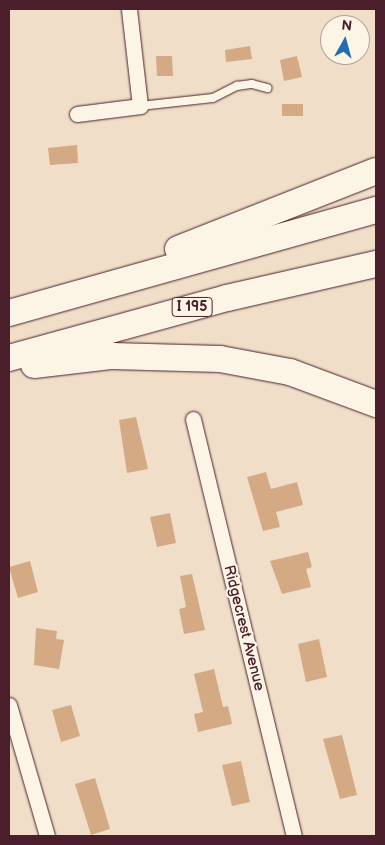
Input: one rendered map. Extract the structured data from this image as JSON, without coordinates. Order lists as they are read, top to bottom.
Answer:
{
  "streets": {
    "highway": ["I 195"],
    "street": ["Ridgecrest Avenue"]
  },
  "north": "top"
}
